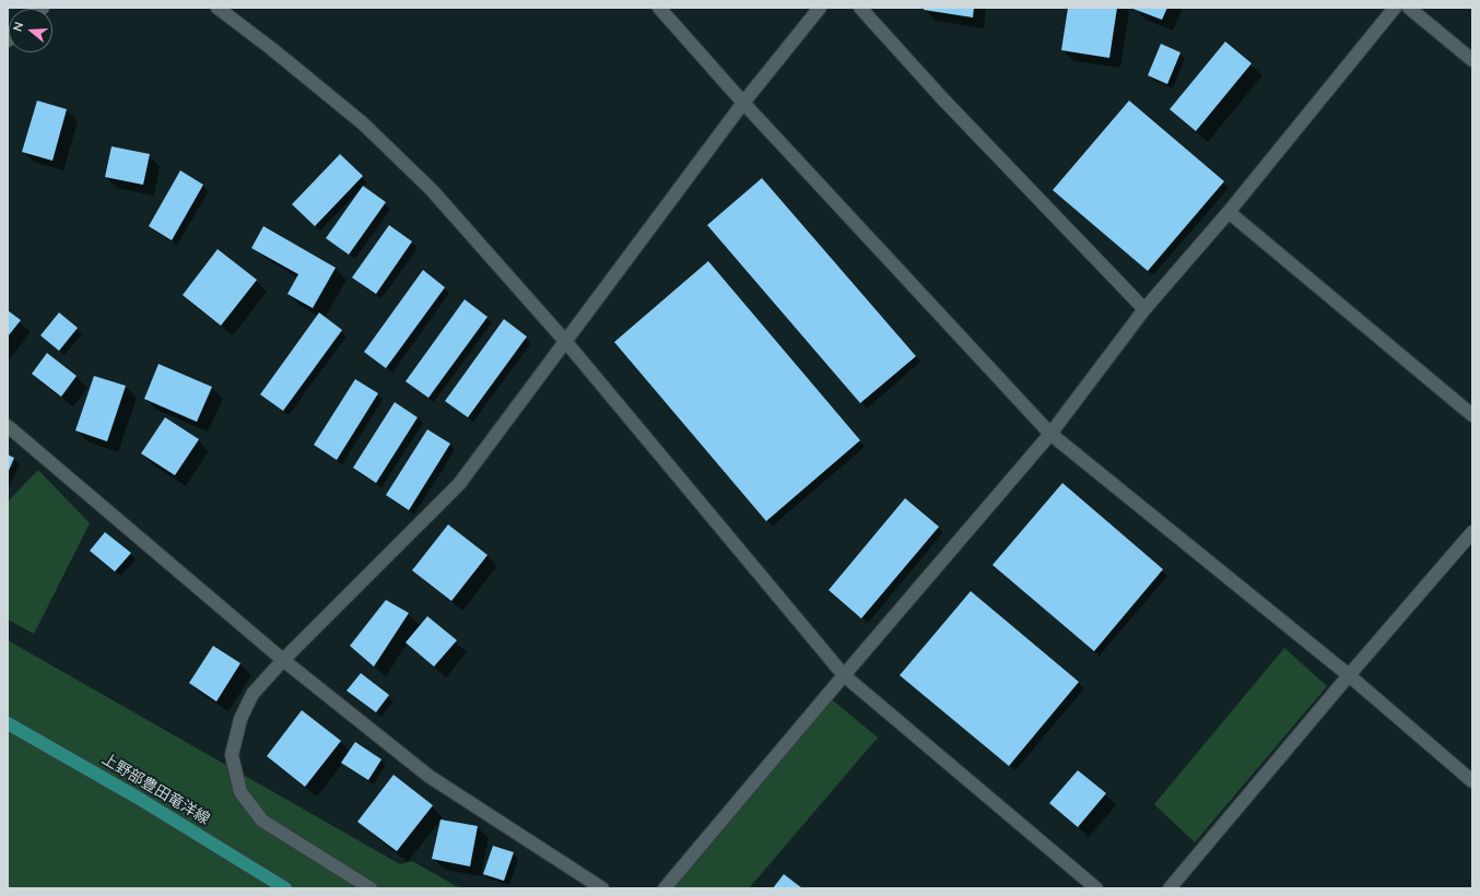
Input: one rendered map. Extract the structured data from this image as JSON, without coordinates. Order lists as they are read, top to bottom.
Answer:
{
  "streets": {
    "main road": ["上野部豊田竜洋線"]
  },
  "north": "left"
}
